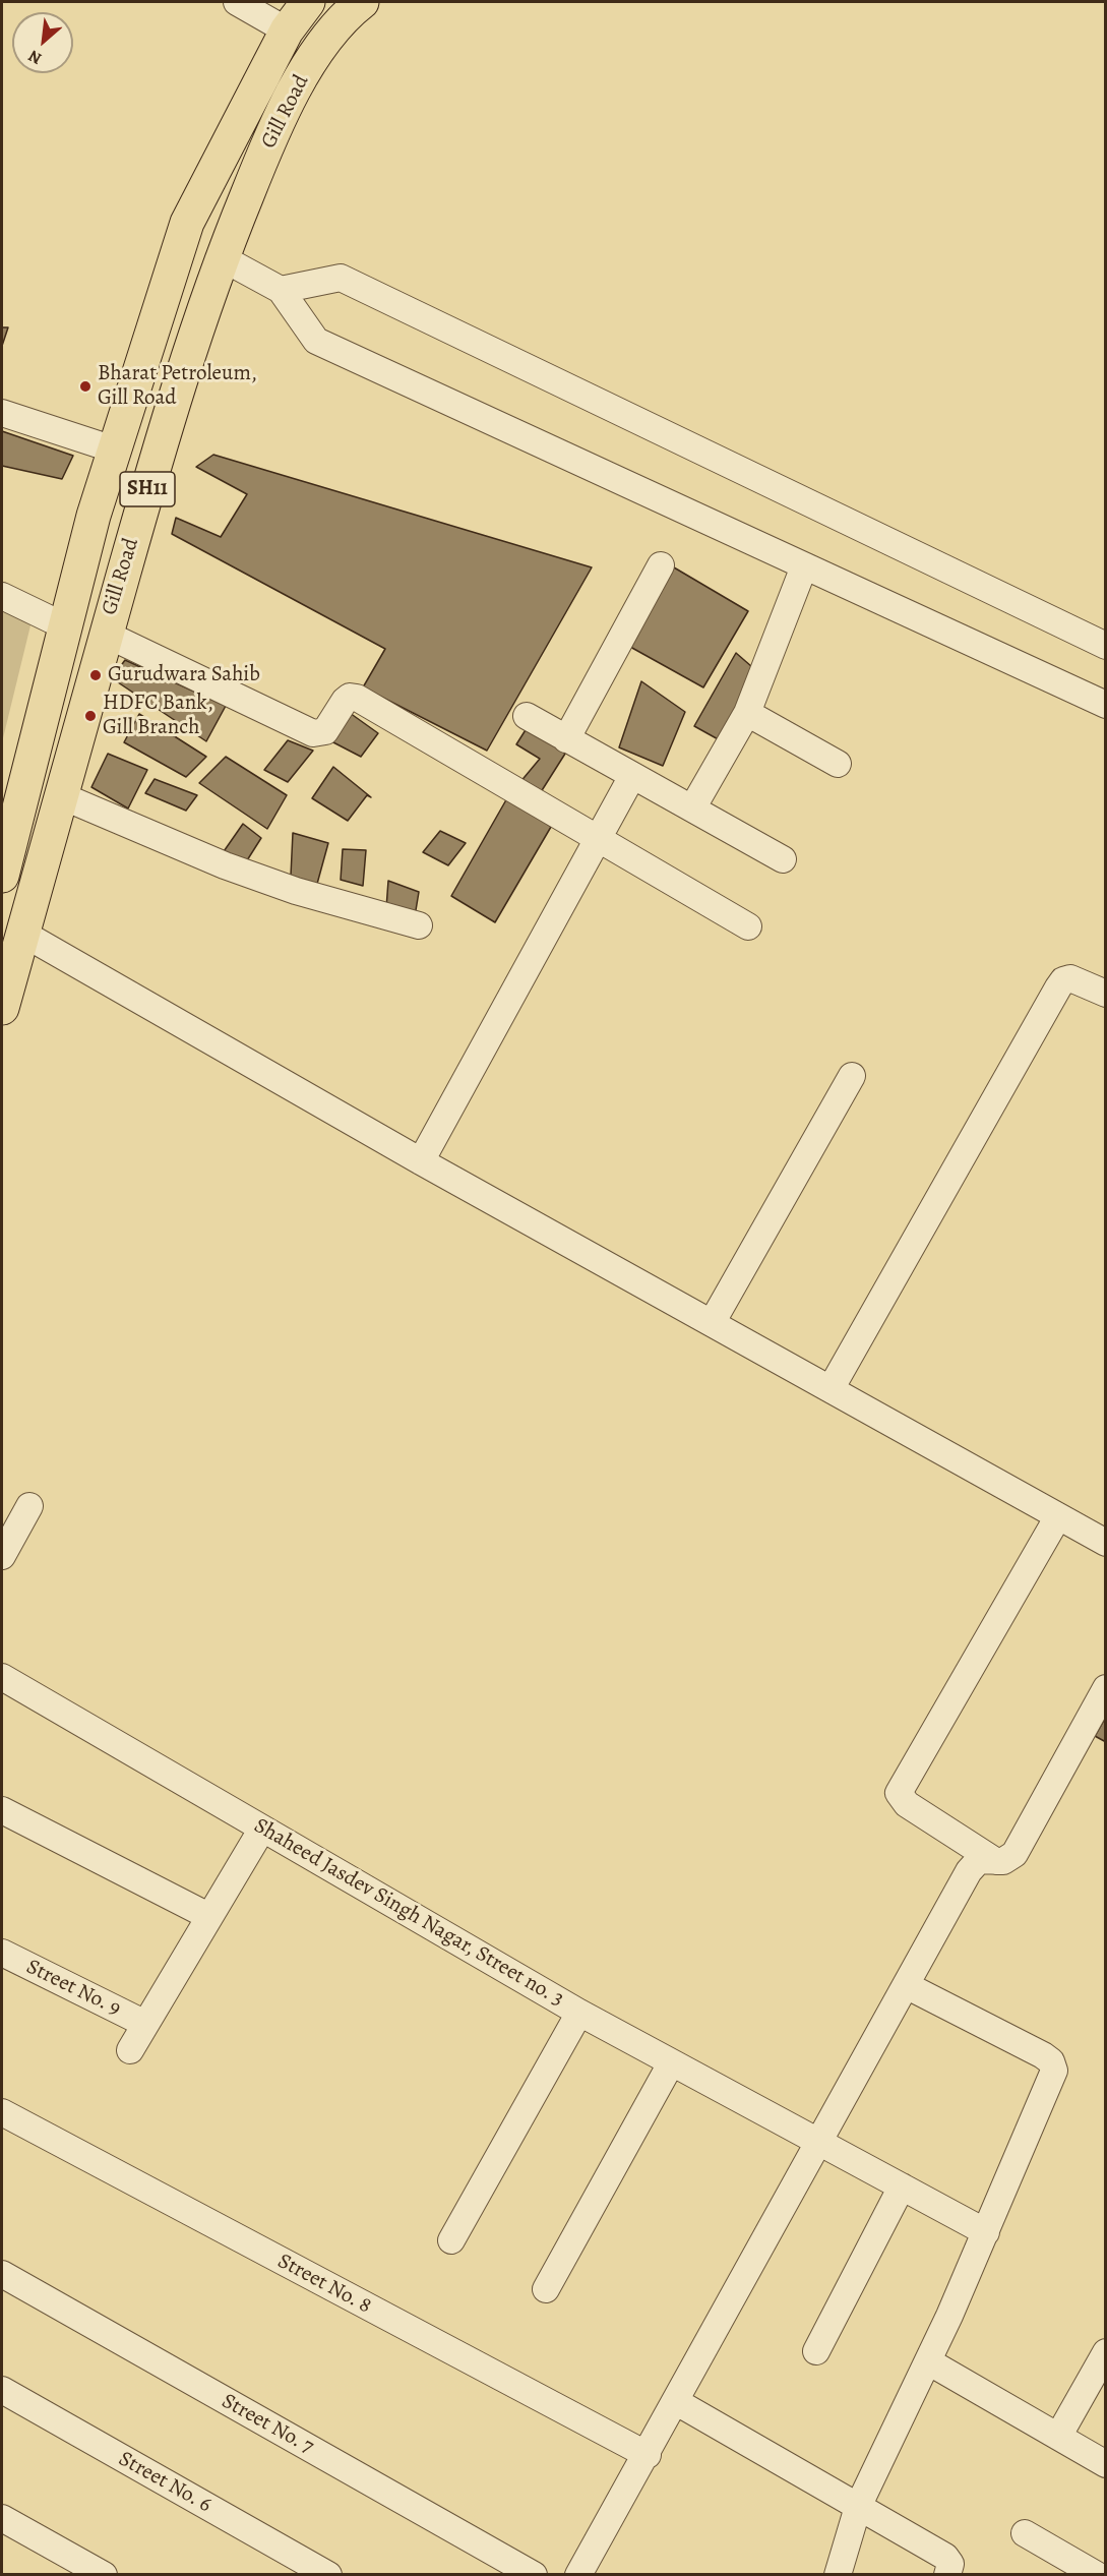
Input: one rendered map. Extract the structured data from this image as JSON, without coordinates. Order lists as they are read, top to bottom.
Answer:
{
  "streets": {
    "main road": ["Gill Road", "SH11"],
    "street": [
      "Shaheed Jasdev Singh Nagar, Street no. 3",
      "Street No. 9",
      "Street No. 8",
      "Street No. 7",
      "Street No. 6"
    ]
  },
  "places": ["Bharat Petroleum, Gill Road", "Gurudwara Sahib", "HDFC Bank, Gill Branch"],
  "north": "bottom left"
}
